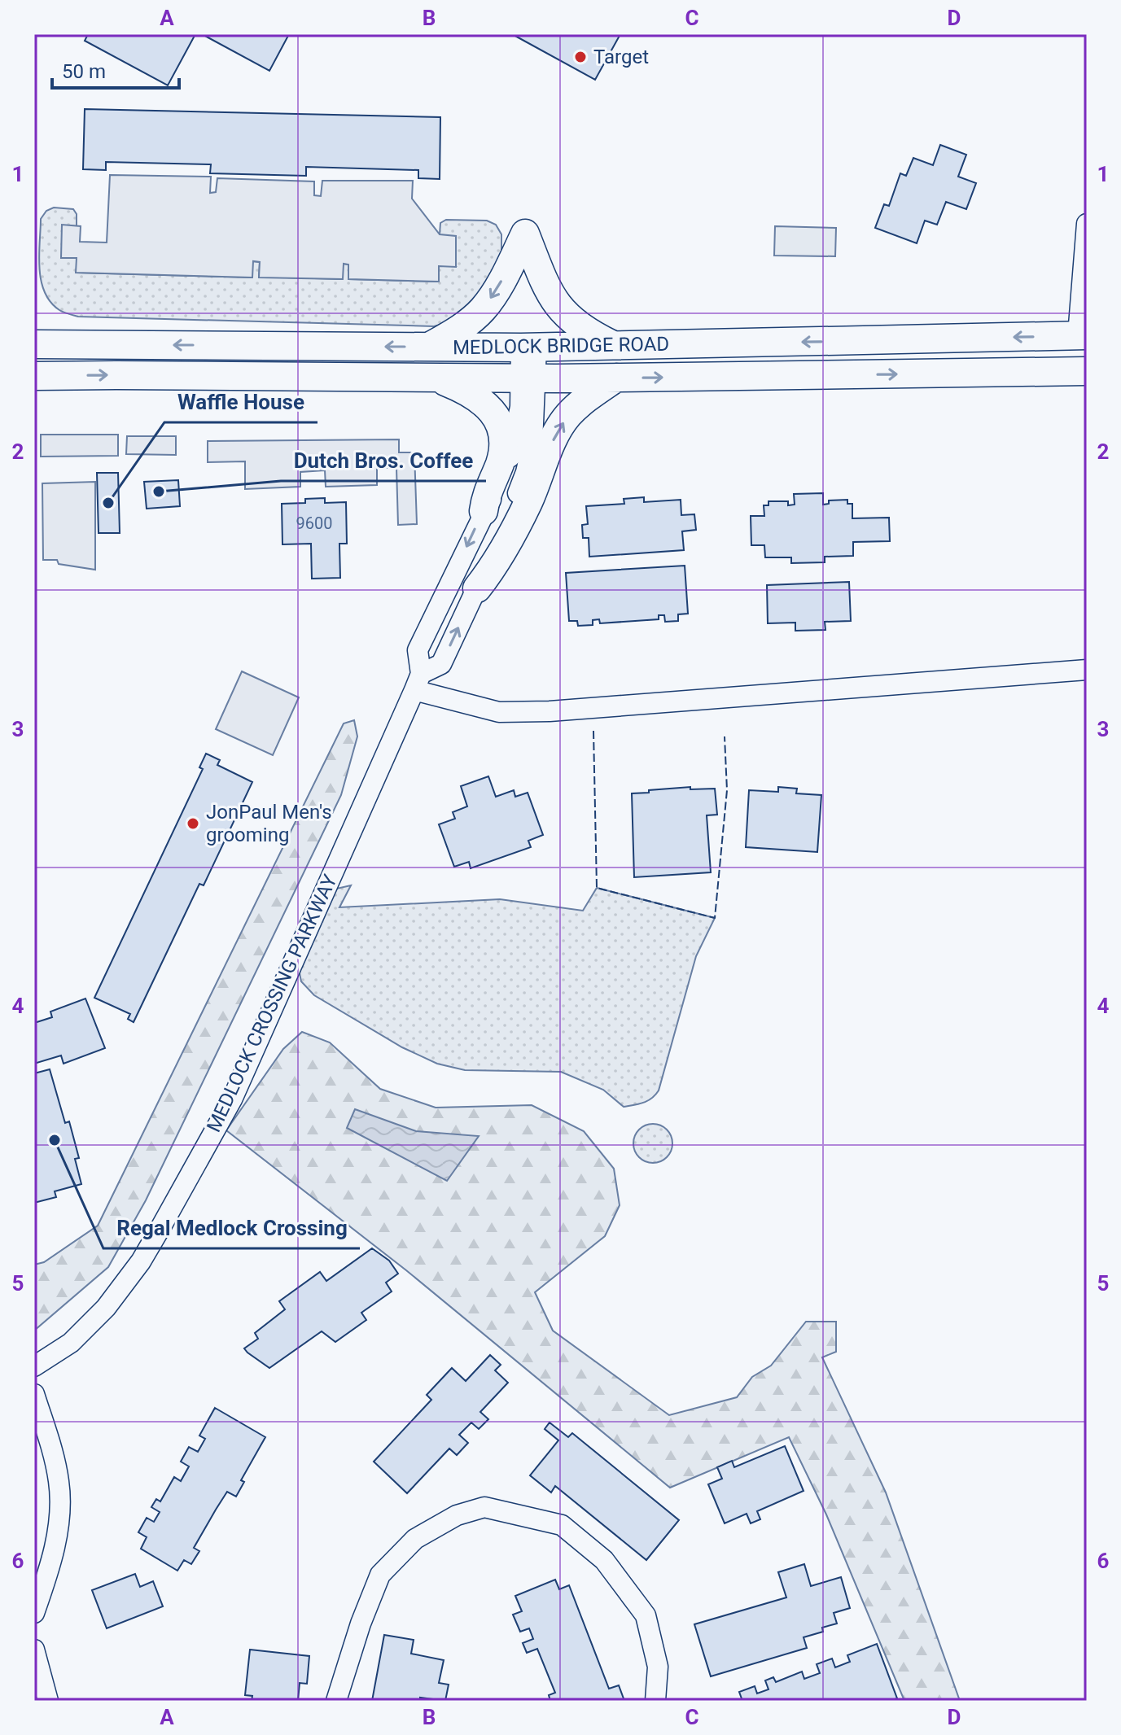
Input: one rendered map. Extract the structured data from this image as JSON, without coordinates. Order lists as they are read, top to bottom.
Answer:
{
  "streets": {
    "highway": ["MEDLOCK BRIDGE ROAD"],
    "street": ["MEDLOCK CROSSING PARKWAY"]
  },
  "crossings": [
    ["MEDLOCK BRIDGE ROAD", "MEDLOCK CROSSING PARKWAY"]
  ],
  "places": [
    "Target",
    "Dutch Bros. Coffee",
    "Waffle House",
    "JonPaul Men's grooming",
    "Regal Medlock Crossing"
  ],
  "house_numbers": ["9600"],
  "scale_bar": "50 m",
  "grid": {
    "columns": [
      "A",
      "B",
      "C",
      "D"
    ],
    "rows": [
      "1",
      "2",
      "3",
      "4",
      "5",
      "6"
    ]
  }
}
